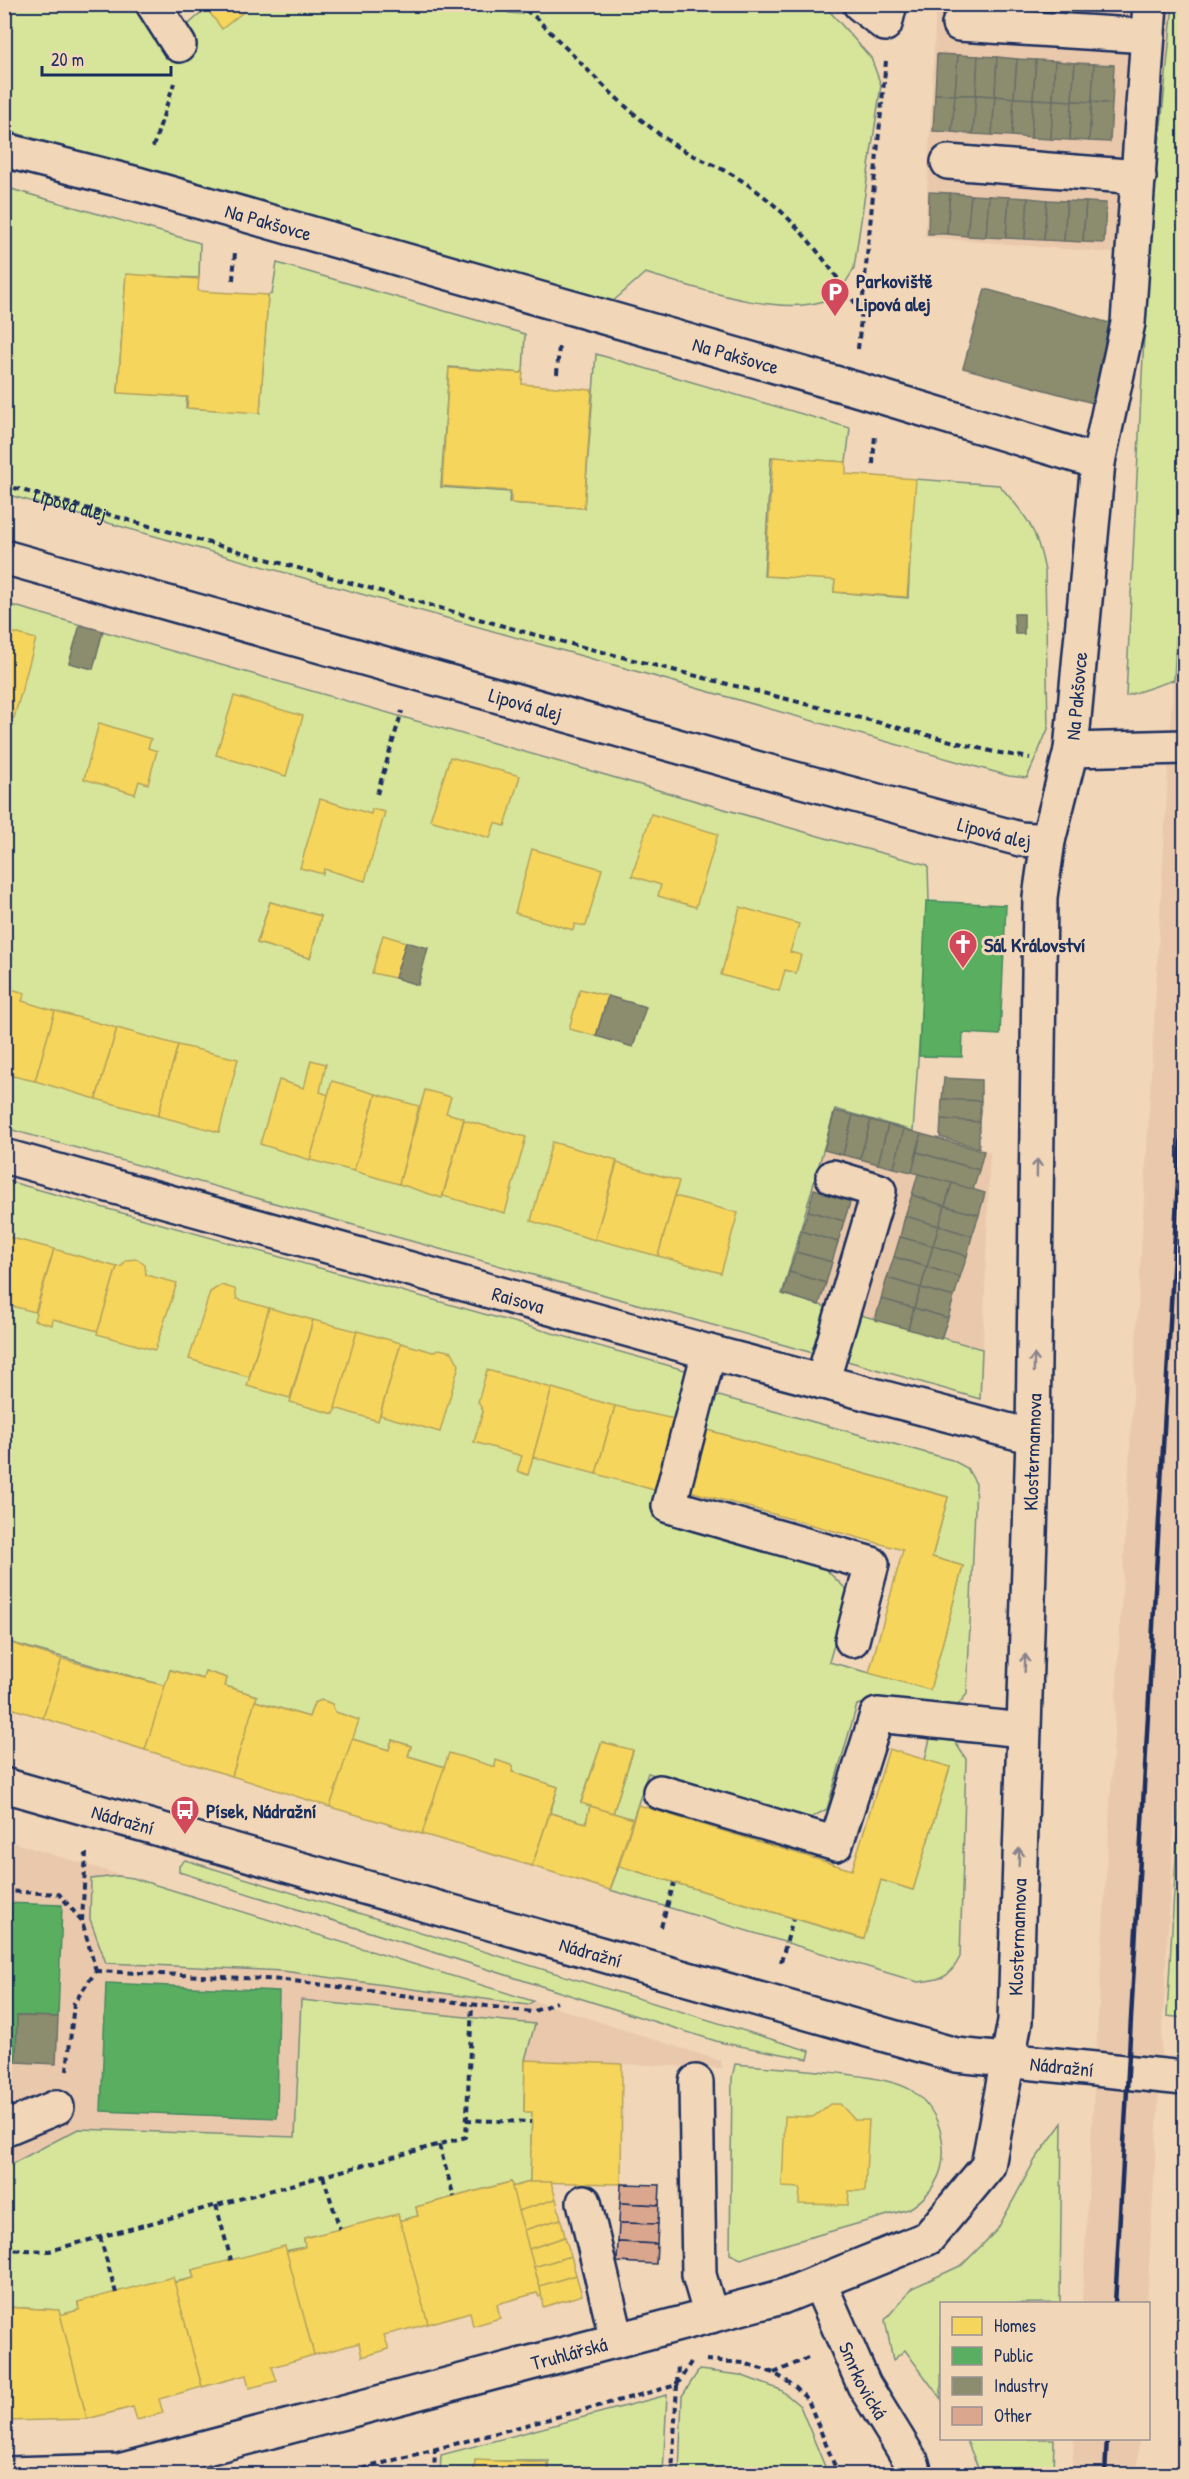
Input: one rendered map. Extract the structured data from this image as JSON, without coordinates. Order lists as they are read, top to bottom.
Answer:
{
  "streets": {
    "street": [
      "Na Pakšovce",
      "Lipová alej",
      "Raisova",
      "Klostermannova",
      "Nádražní",
      "Truhlářská",
      "Smrkovická"
    ]
  },
  "crossings": [
    ["Na Pakšovce", "Lipová alej"],
    ["Na Pakšovce", "Klostermannova"],
    ["Lipová alej", "Klostermannova"],
    ["Raisova", "Klostermannova"],
    ["Klostermannova", "Nádražní"],
    ["Klostermannova", "Truhlářská"],
    ["Nádražní", "Truhlářská"],
    ["Truhlářská", "Smrkovická"]
  ],
  "one_way": ["Klostermannova"],
  "places": {
    "parking": ["Parkoviště Lipová alej"],
    "church": ["Sál Království"],
    "bus stop": ["Písek, Nádražní"]
  },
  "legend": [
    "Homes",
    "Public",
    "Industry",
    "Other"
  ],
  "scale_bar": "20 m"
}
